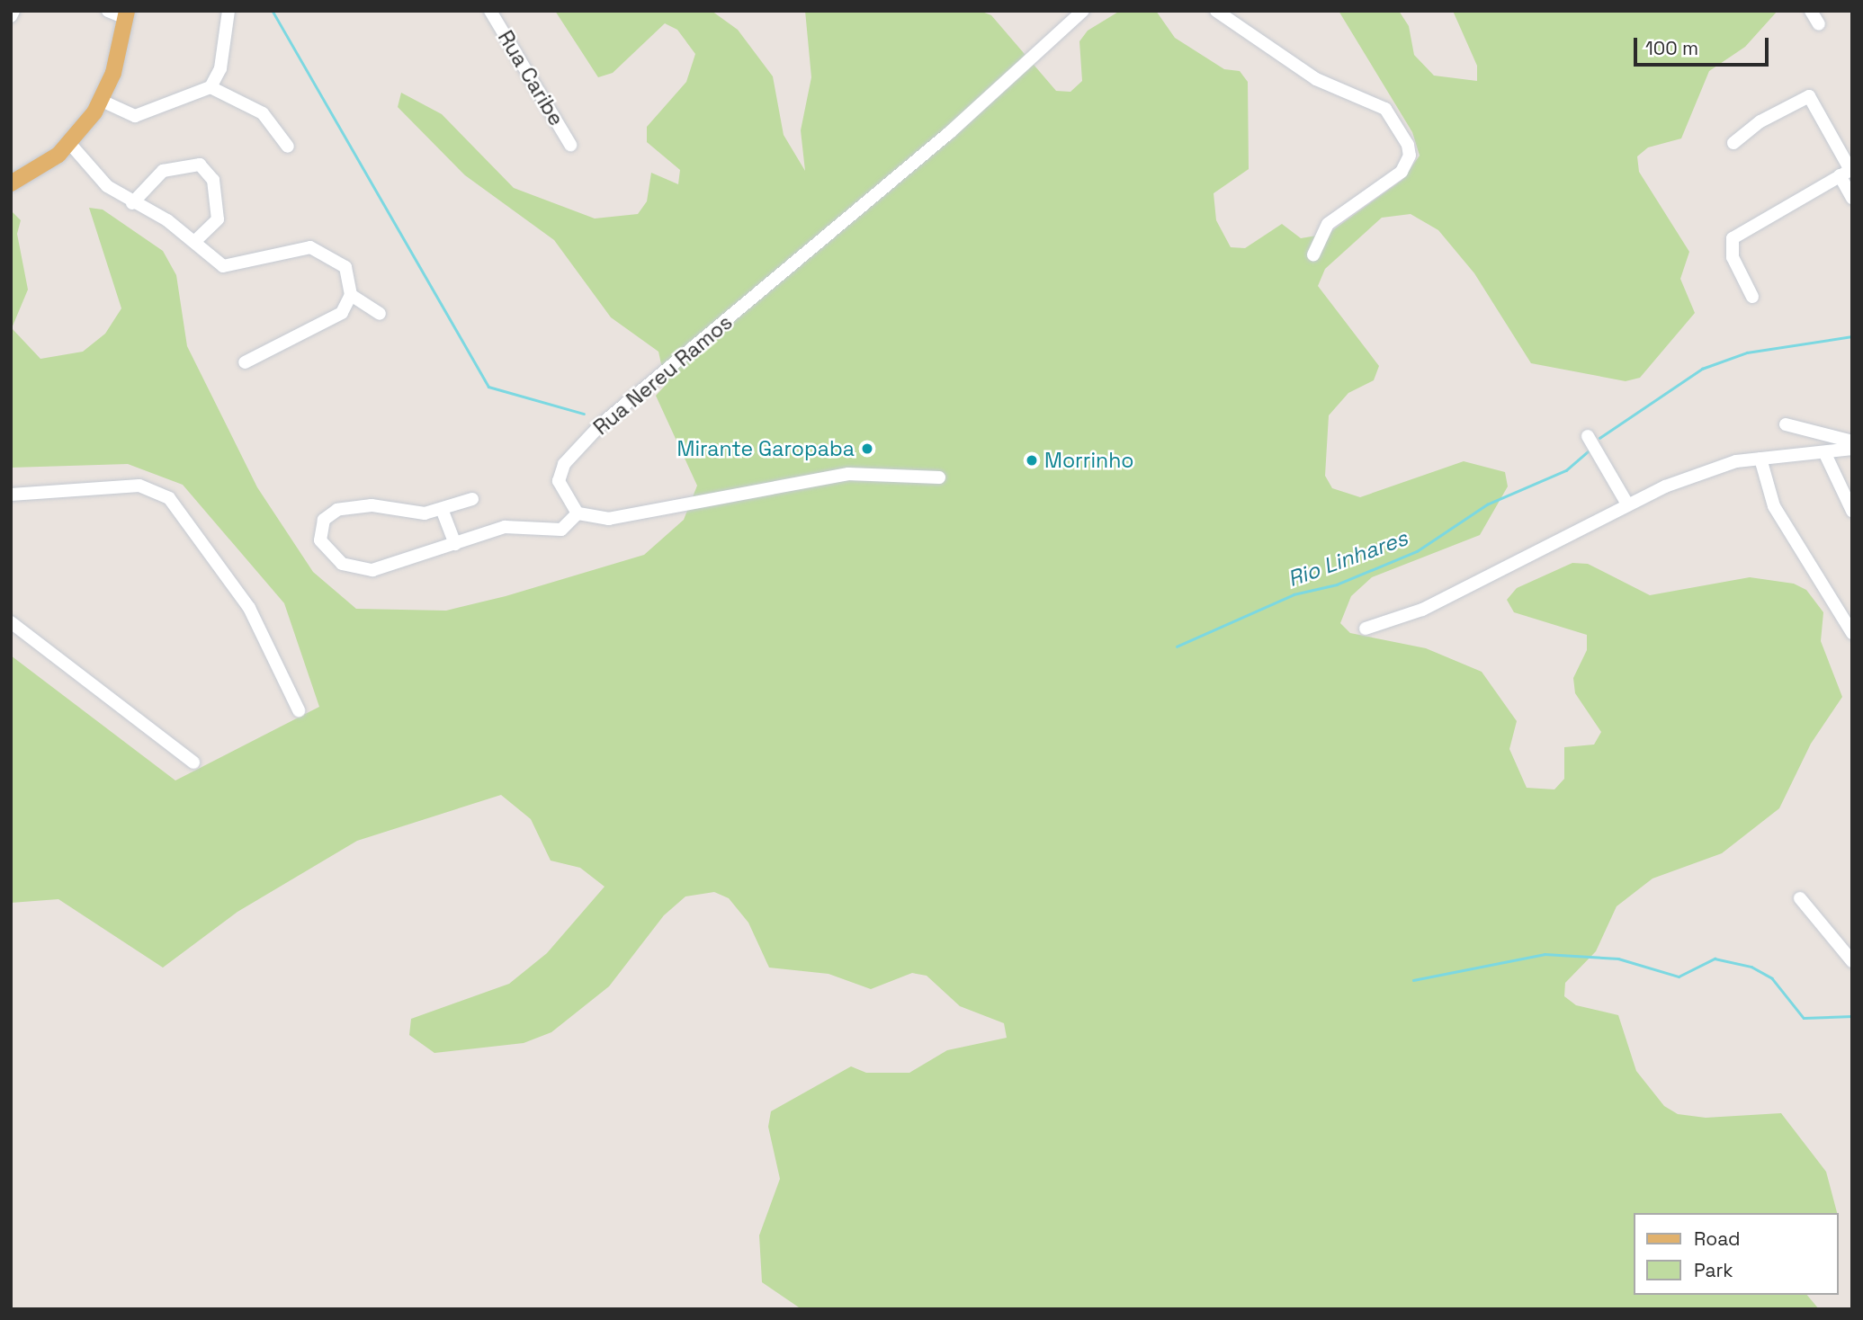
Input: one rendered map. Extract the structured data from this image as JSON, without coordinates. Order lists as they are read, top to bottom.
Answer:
{
  "streets": {
    "street": ["Rua Caribe", "Rua Nereu Ramos"]
  },
  "water": ["Rio Linhares"],
  "places": ["Mirante Garopaba", "Morrinho"],
  "legend": ["Road", "Park"],
  "scale_bar": "100 m"
}
